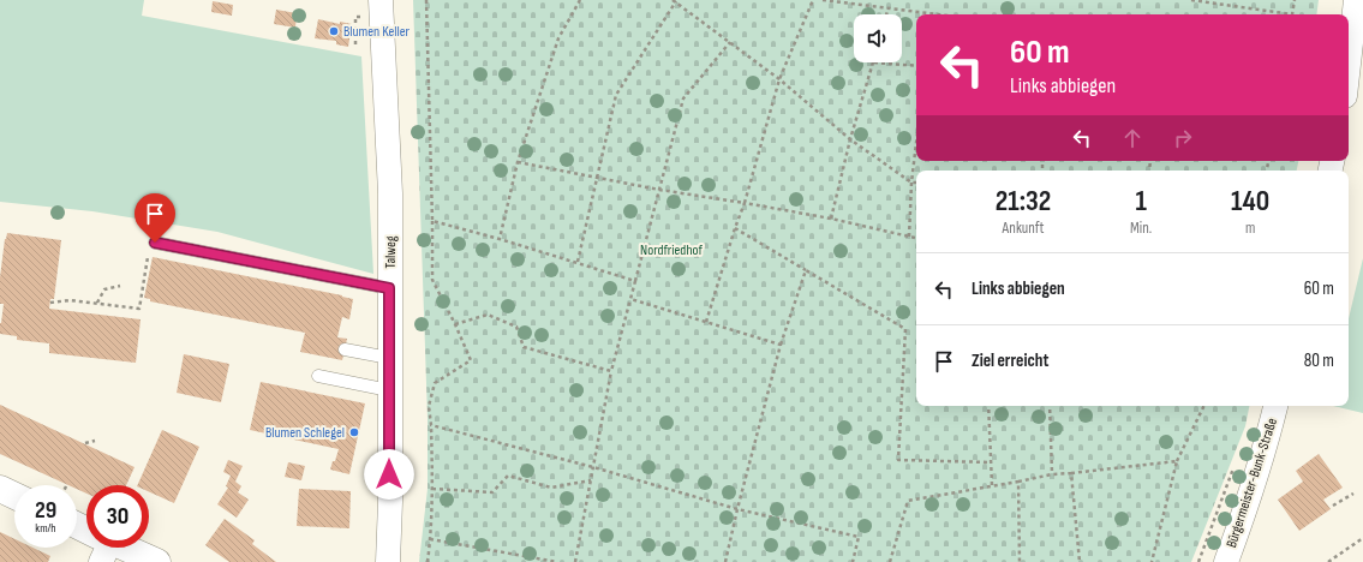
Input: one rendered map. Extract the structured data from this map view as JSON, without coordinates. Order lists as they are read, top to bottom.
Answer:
{
  "streets": {
    "street": ["Talweg", "Bürgermeister-Bunk-Straße"]
  },
  "parks": ["Nordfriedhof"],
  "places": ["Blumen Keller", "Blumen Schlegel"],
  "page": {
    "turn": ["60 m", "Links abbiegen"],
    "eta": [
      "21:32",
      "Ankunft",
      "1",
      "Min.",
      "140",
      "m"
    ],
    "list": [
      {
        "name": "Links abbiegen",
        "value": "60 m"
      },
      {
        "name": "Ziel erreicht",
        "value": "80 m"
      }
    ],
    "speed": "29 km/h",
    "limit": "30"
  }
}
